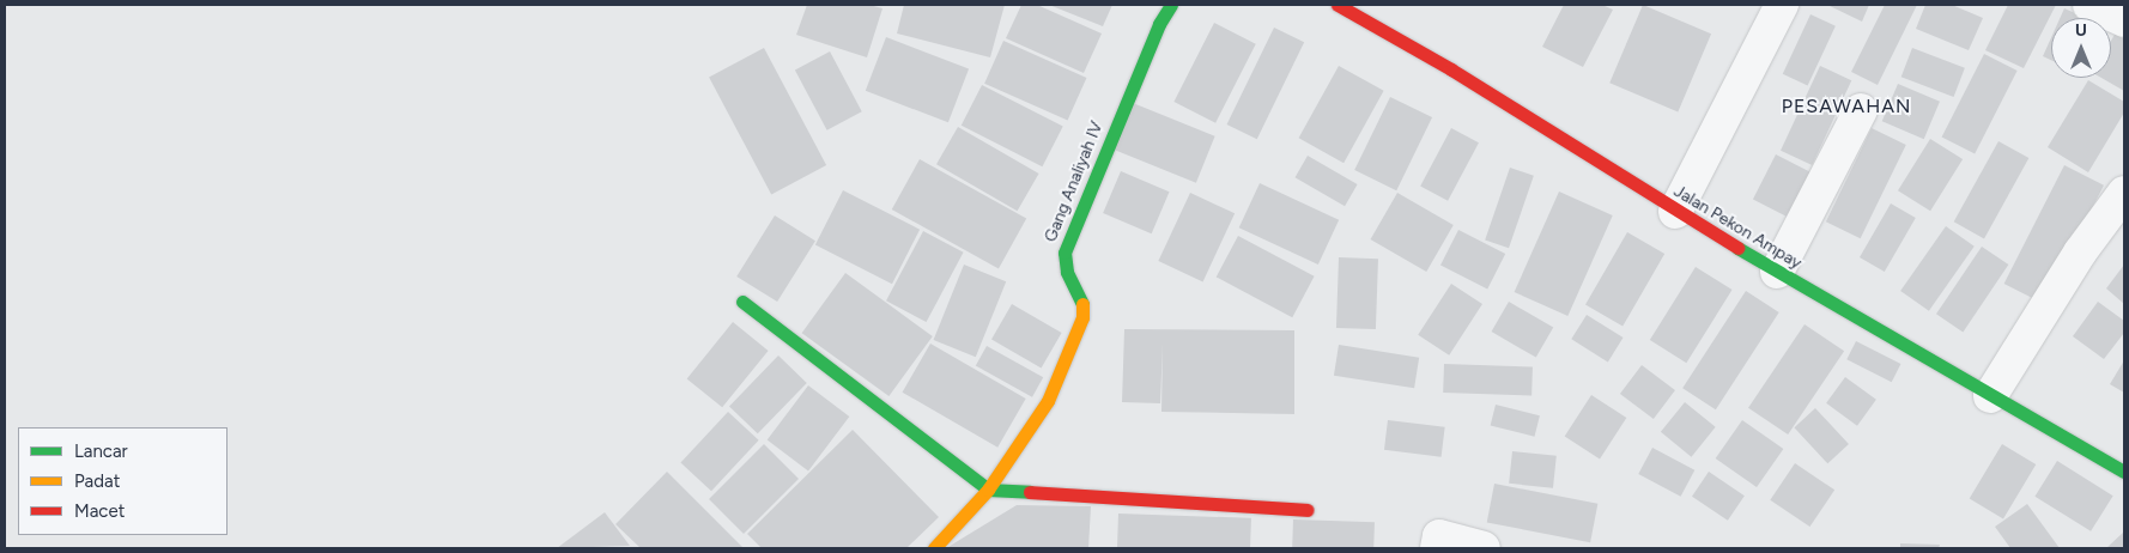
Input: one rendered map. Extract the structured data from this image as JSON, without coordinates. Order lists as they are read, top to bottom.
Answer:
{
  "streets": {
    "street": ["Gang Analiyah IV", "Jalan Pekon Ampay"]
  },
  "districts": ["PESAWAHAN"],
  "legend": ["Lancar", "Padat", "Macet"],
  "north": "top"
}
